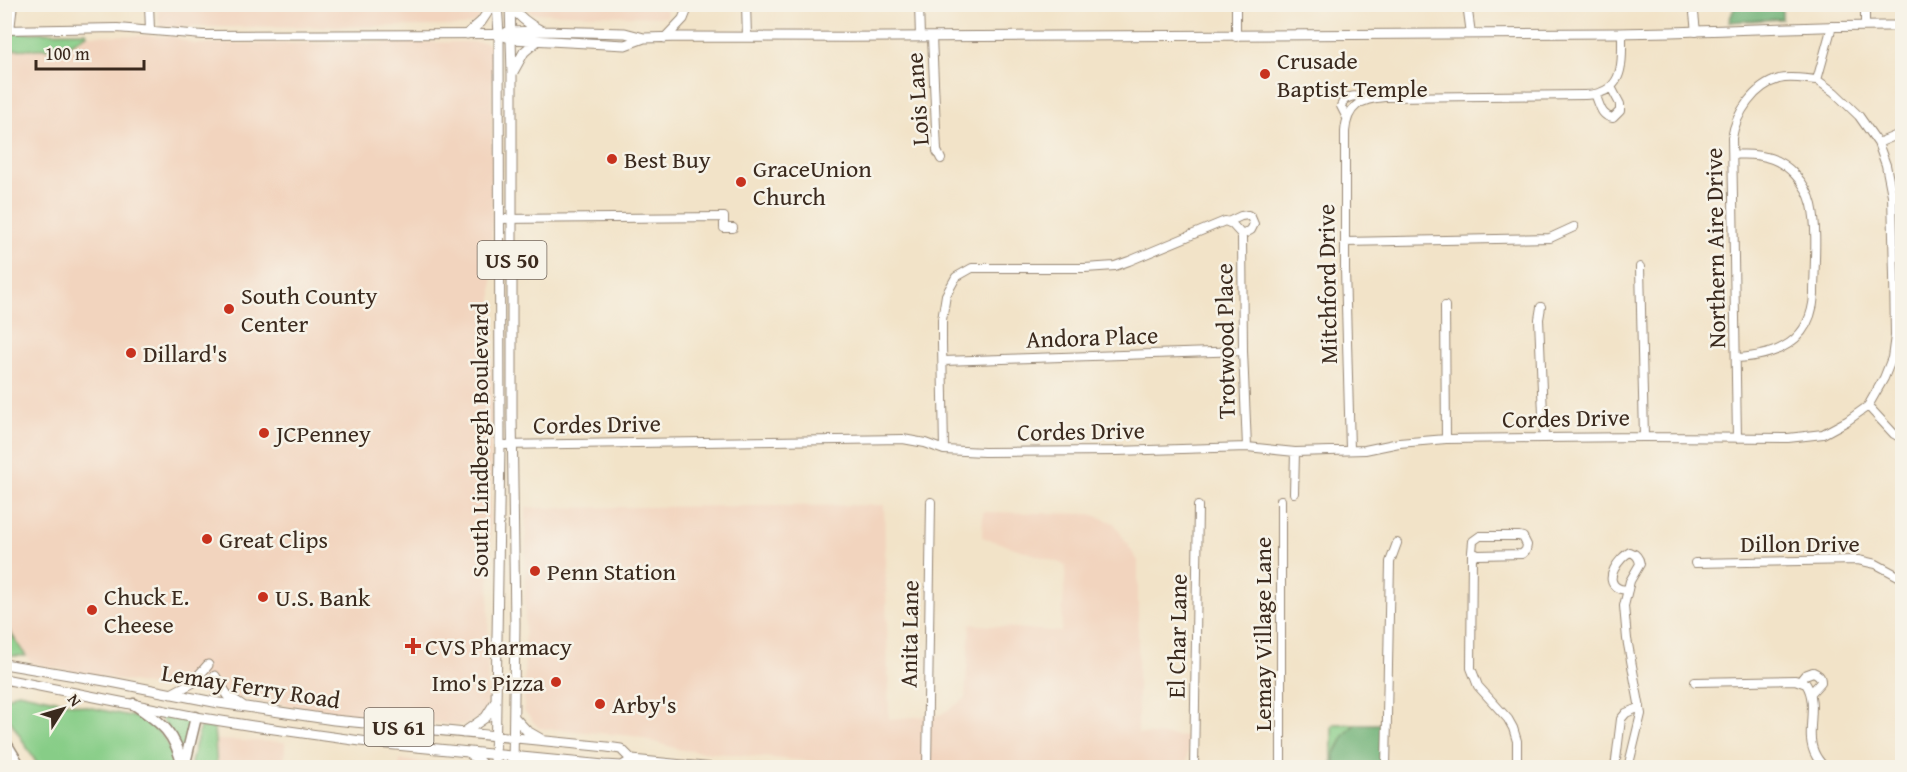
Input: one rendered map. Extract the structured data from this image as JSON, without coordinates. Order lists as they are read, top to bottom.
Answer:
{
  "streets": {
    "main road": [
      "US 50",
      "South Lindbergh Boulevard",
      "Lemay Ferry Road",
      "US 61"
    ],
    "street": [
      "Lois Lane",
      "Northern Aire Drive",
      "Mitchford Drive",
      "Andora Place",
      "Trotwood Place",
      "Cordes Drive",
      "Dillon Drive",
      "Anita Lane",
      "Lemay Village Lane",
      "El Char Lane"
    ]
  },
  "crossings": [
    ["Northern Aire Drive", "Cordes Drive"],
    ["Mitchford Drive", "Cordes Drive"],
    ["Andora Place", "Trotwood Place"],
    ["Trotwood Place", "Cordes Drive"],
    ["Cordes Drive", "South Lindbergh Boulevard"],
    ["South Lindbergh Boulevard", "Lemay Ferry Road"]
  ],
  "places": {
    "other": [
      "Crusade Baptist Temple",
      "Best Buy",
      "GraceUnion Church",
      "South County Center",
      "Dillard's",
      "JCPenney",
      "Great Clips",
      "Penn Station",
      "U.S. Bank",
      "Chuck E. Cheese",
      "Imo's Pizza",
      "Arby's"
    ],
    "health": ["CVS Pharmacy"]
  },
  "scale_bar": "100 m",
  "north": "top right"
}
